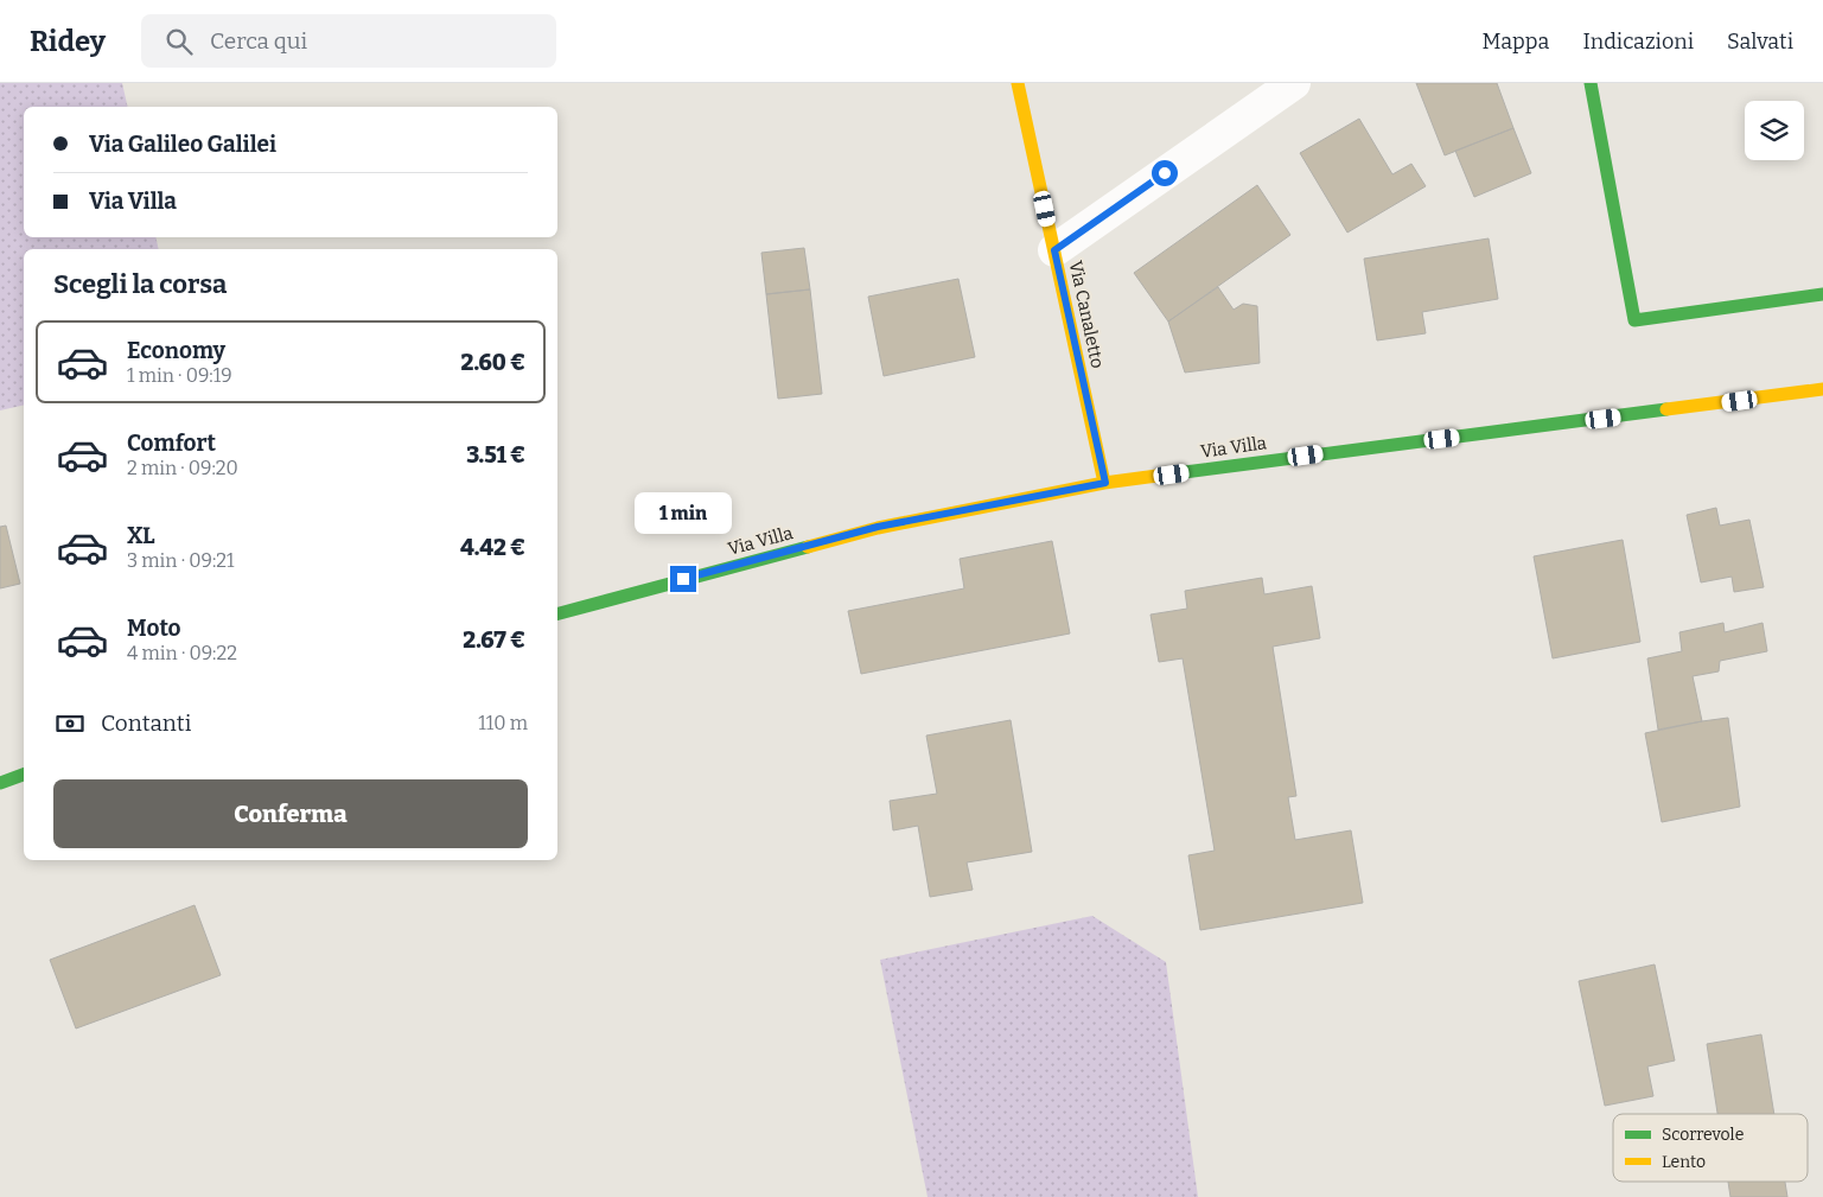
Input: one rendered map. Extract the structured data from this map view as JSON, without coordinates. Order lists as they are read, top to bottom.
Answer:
{
  "streets": {
    "street": ["Via Canaletto", "Via Villa"]
  },
  "crossings": [
    ["Via Canaletto", "Via Villa"]
  ],
  "legend": ["Scorrevole", "Lento"],
  "page": {
    "header": "Ridey",
    "search": "Cerca qui",
    "nav": ["Mappa", "Indicazioni", "Salvati"],
    "banner": ["Via Galileo Galilei", "Via Villa"],
    "heading": "Scegli la corsa",
    "list": [
      {
        "name": "Economy",
        "note": "1 min · 09:19",
        "value": "2.60 €"
      },
      {
        "name": "Comfort",
        "note": "2 min · 09:20",
        "value": "3.51 €"
      },
      {
        "name": "XL",
        "note": "3 min · 09:21",
        "value": "4.42 €"
      },
      {
        "name": "Moto",
        "note": "4 min · 09:22",
        "value": "2.67 €"
      }
    ],
    "bubble": "1 min",
    "pay": ["Contanti", "110 m"],
    "buttons": "Conferma"
  }
}
